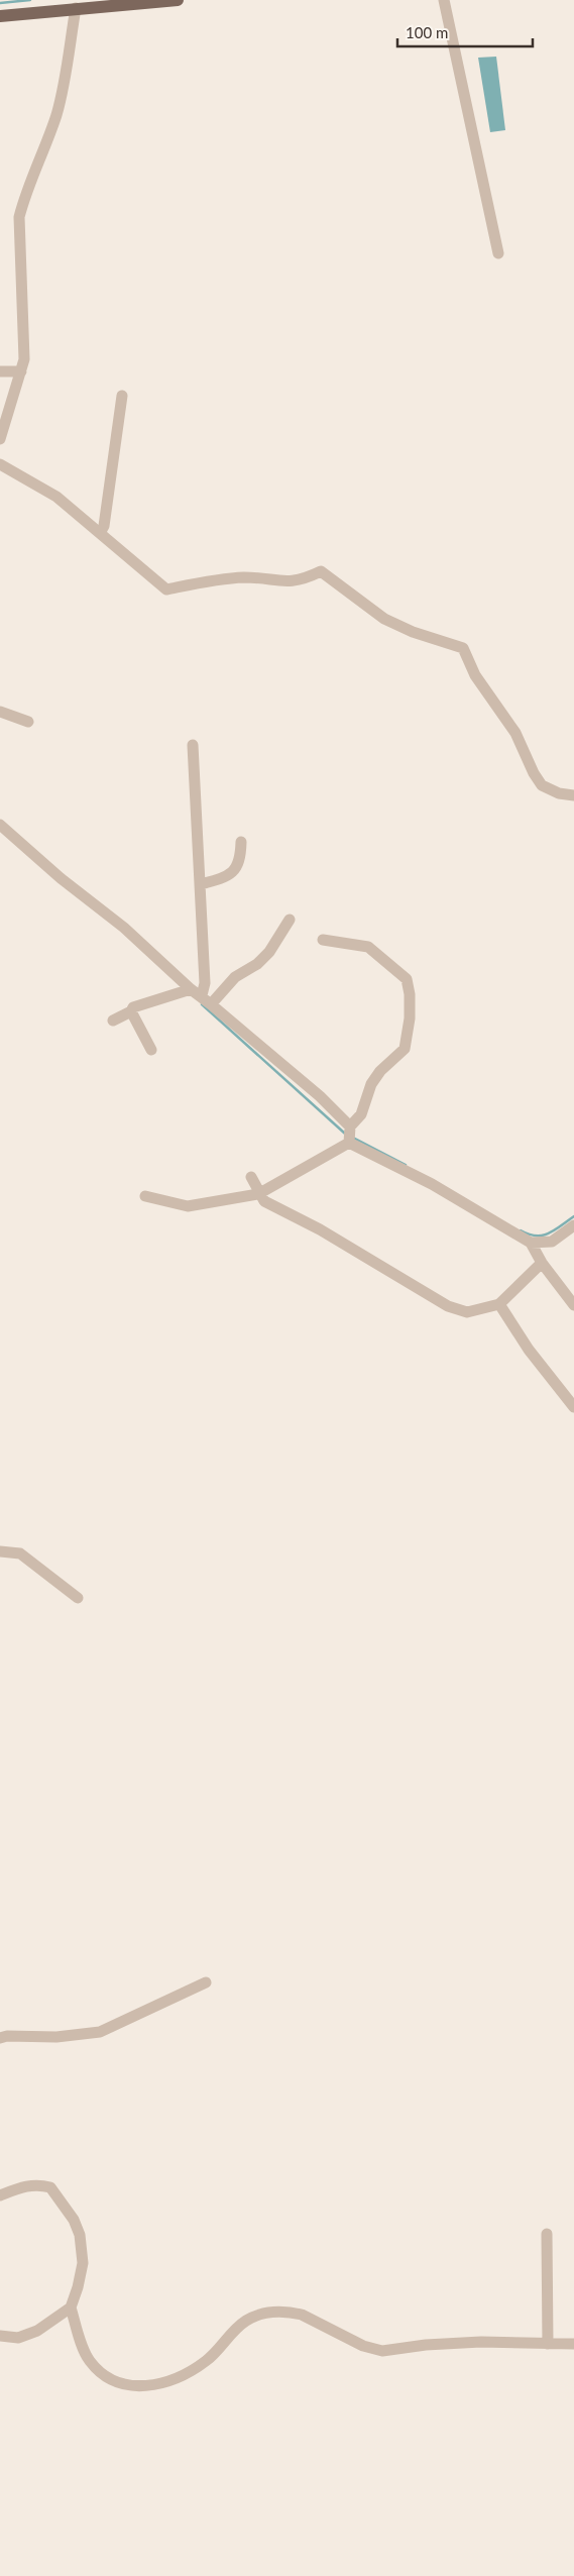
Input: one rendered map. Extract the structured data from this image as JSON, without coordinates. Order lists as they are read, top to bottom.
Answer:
{
  "scale_bar": "100 m"
}
